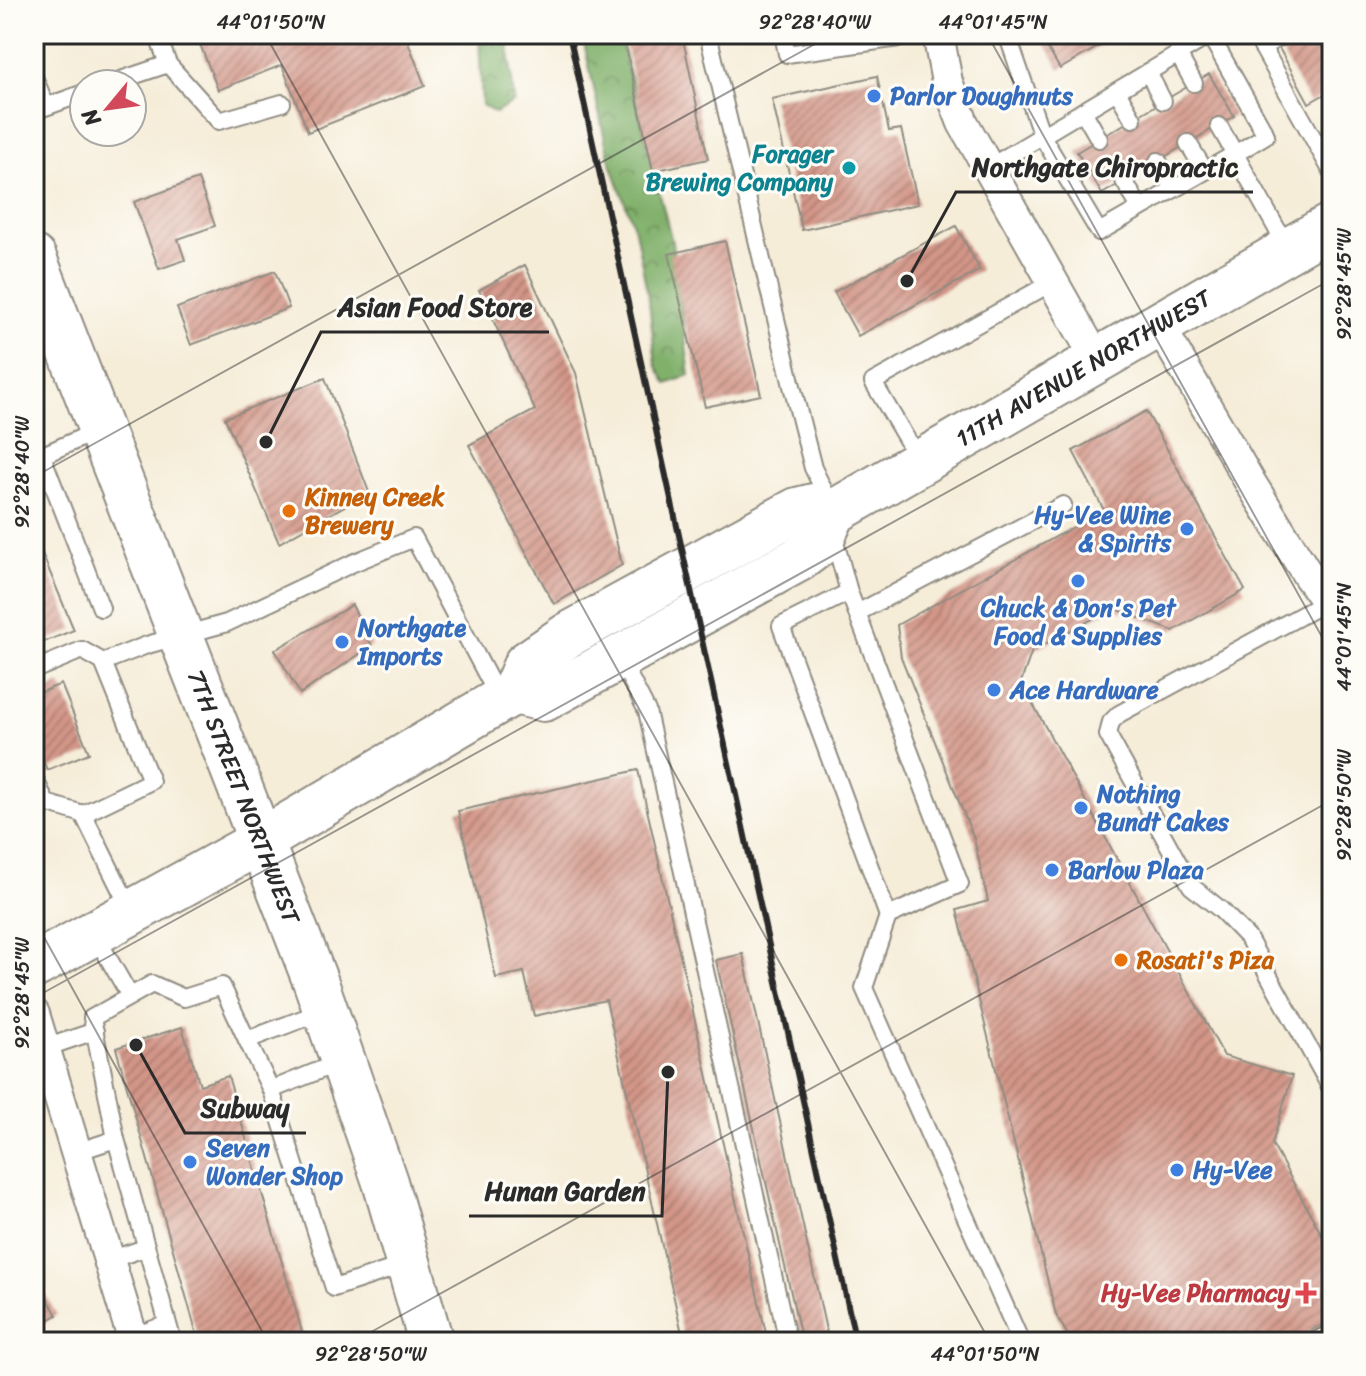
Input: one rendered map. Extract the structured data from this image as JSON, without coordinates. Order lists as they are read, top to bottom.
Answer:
{
  "streets": {
    "main road": ["11TH AVENUE NORTHWEST", "7TH STREET NORTHWEST"]
  },
  "places": {
    "other": [
      "Parlor Doughnuts",
      "Forager Brewing Company",
      "Northgate Chiropractic",
      "Asian Food Store",
      "Kinney Creek Brewery",
      "Hy-Vee Wine & Spirits",
      "Chuck & Don's Pet Food & Supplies",
      "Northgate Imports",
      "Ace Hardware",
      "Nothing Bundt Cakes",
      "Barlow Plaza",
      "Rosati's Piza",
      "Subway",
      "Hunan Garden",
      "Seven Wonder Shop",
      "Hy-Vee"
    ],
    "health": ["Hy-Vee Pharmacy"]
  },
  "north": "bottom left",
  "coordinates": [
    "44°01'50\"N",
    "92°28'40\"W",
    "44°01'45\"N",
    "92°28'45\"W",
    "92°28'50\"W"
  ]
}
